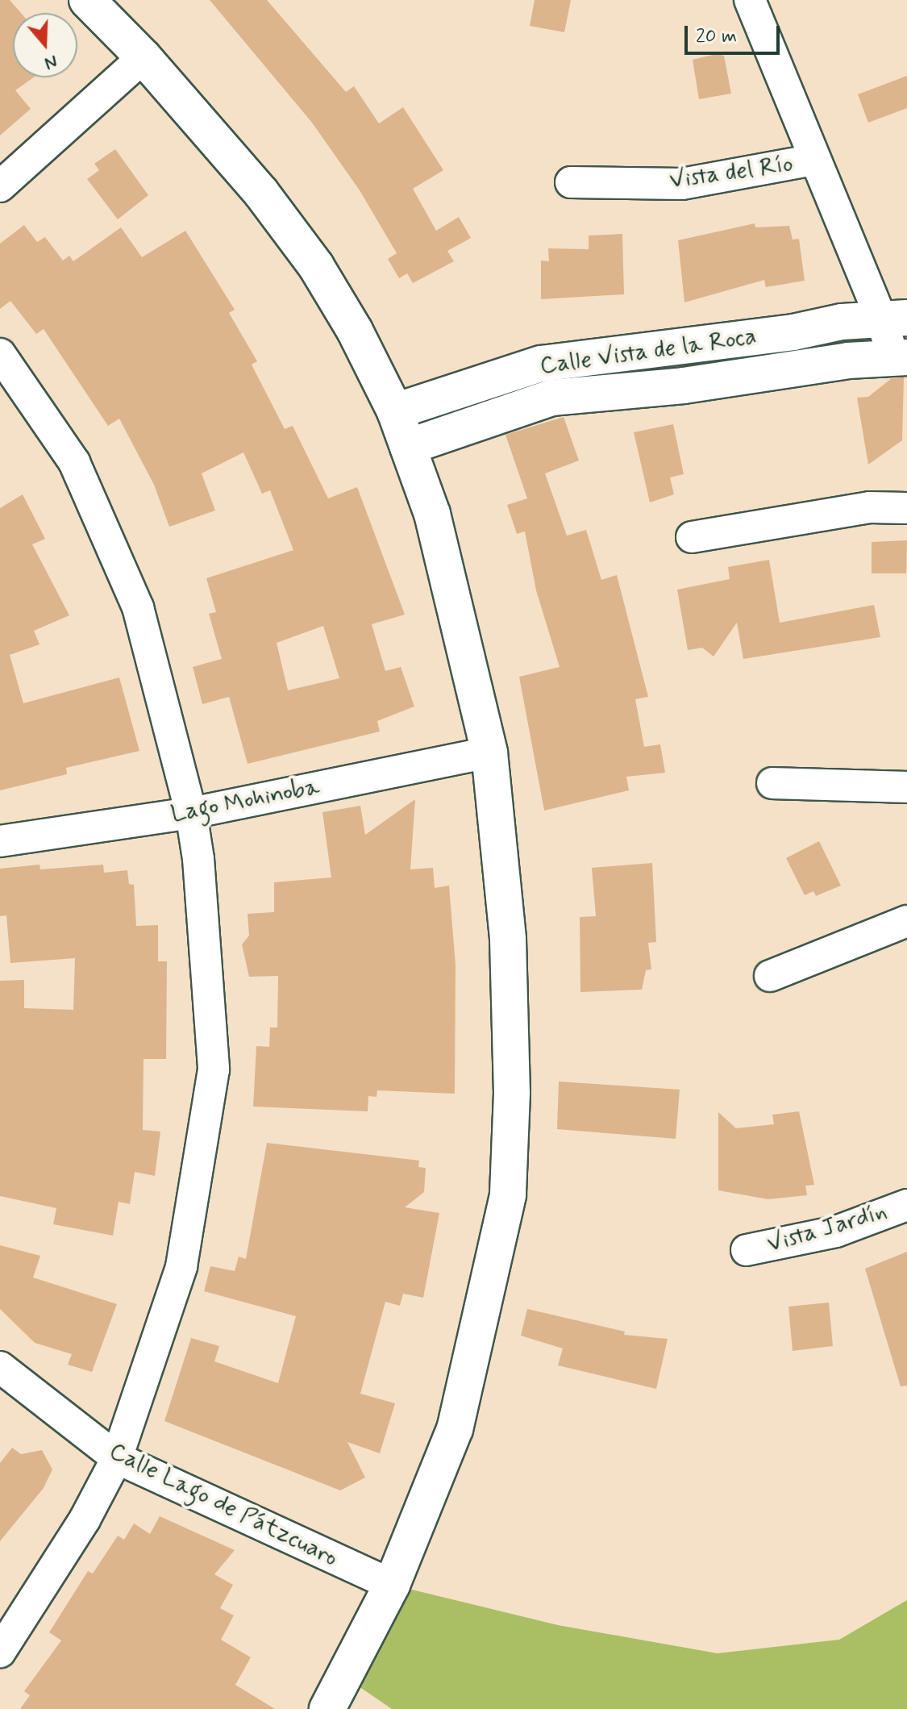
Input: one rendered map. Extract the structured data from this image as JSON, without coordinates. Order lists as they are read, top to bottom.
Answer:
{
  "streets": {
    "street": [
      "Vista del Río",
      "Calle Vista de la Roca",
      "Lago Mohinoba",
      "Vista Jardín",
      "Calle Lago de Pátzcuaro"
    ]
  },
  "scale_bar": "20 m",
  "north": "bottom"
}
